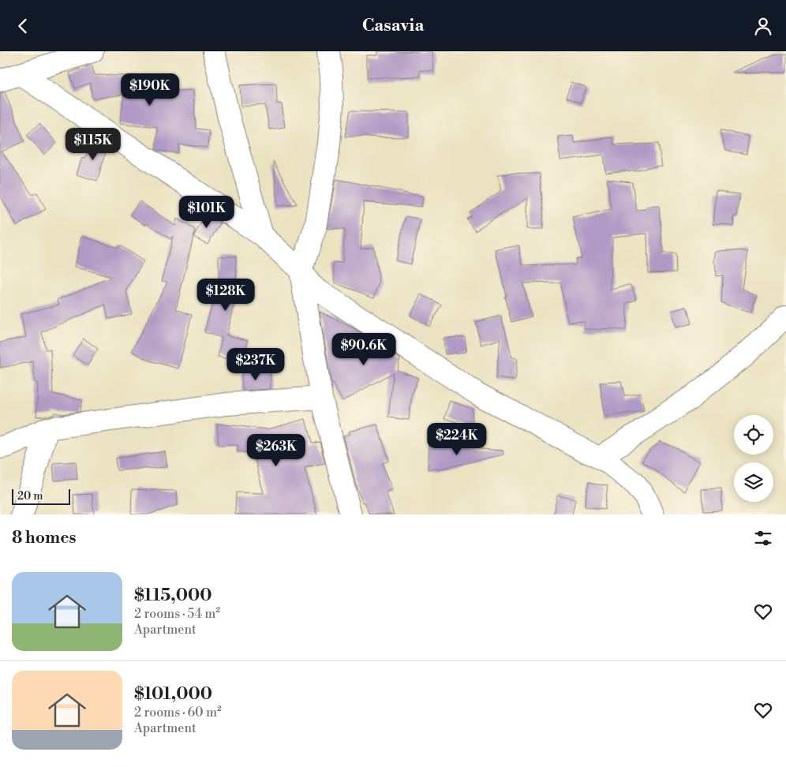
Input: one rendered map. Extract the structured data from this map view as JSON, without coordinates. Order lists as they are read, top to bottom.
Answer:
{
  "scale_bar": "20 m",
  "page": {
    "header": "Casavia",
    "price": [
      "$190K",
      "$115K",
      "$101K",
      "$128K",
      "$90.6K",
      "$237K",
      "$224K",
      "$263K"
    ],
    "scale": "20 m",
    "heading": "8 homes",
    "list": [
      {
        "name": "$115,000",
        "note": "2 rooms · 54 m² · Apartment"
      },
      {
        "name": "$101,000",
        "note": "2 rooms · 60 m² · Apartment"
      }
    ]
  }
}
